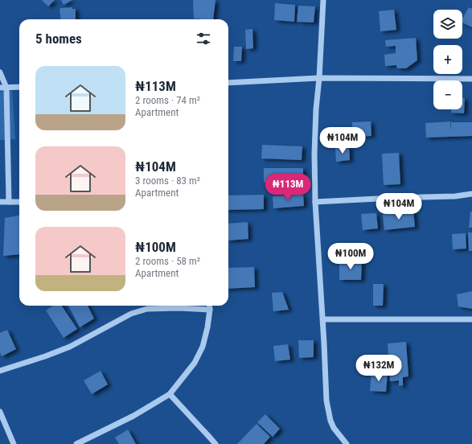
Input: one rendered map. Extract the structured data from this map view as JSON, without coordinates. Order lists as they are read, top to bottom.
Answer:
{
  "page": {
    "map_buttons": ["+", "−"],
    "heading": "5 homes",
    "list": [
      {
        "name": "₦113M",
        "note": "2 rooms · 74 m² · Apartment"
      },
      {
        "name": "₦104M",
        "note": "3 rooms · 83 m² · Apartment"
      },
      {
        "name": "₦100M",
        "note": "2 rooms · 58 m² · Apartment"
      }
    ],
    "price": [
      "₦104M",
      "₦113M",
      "₦104M",
      "₦100M",
      "₦132M"
    ]
  }
}
